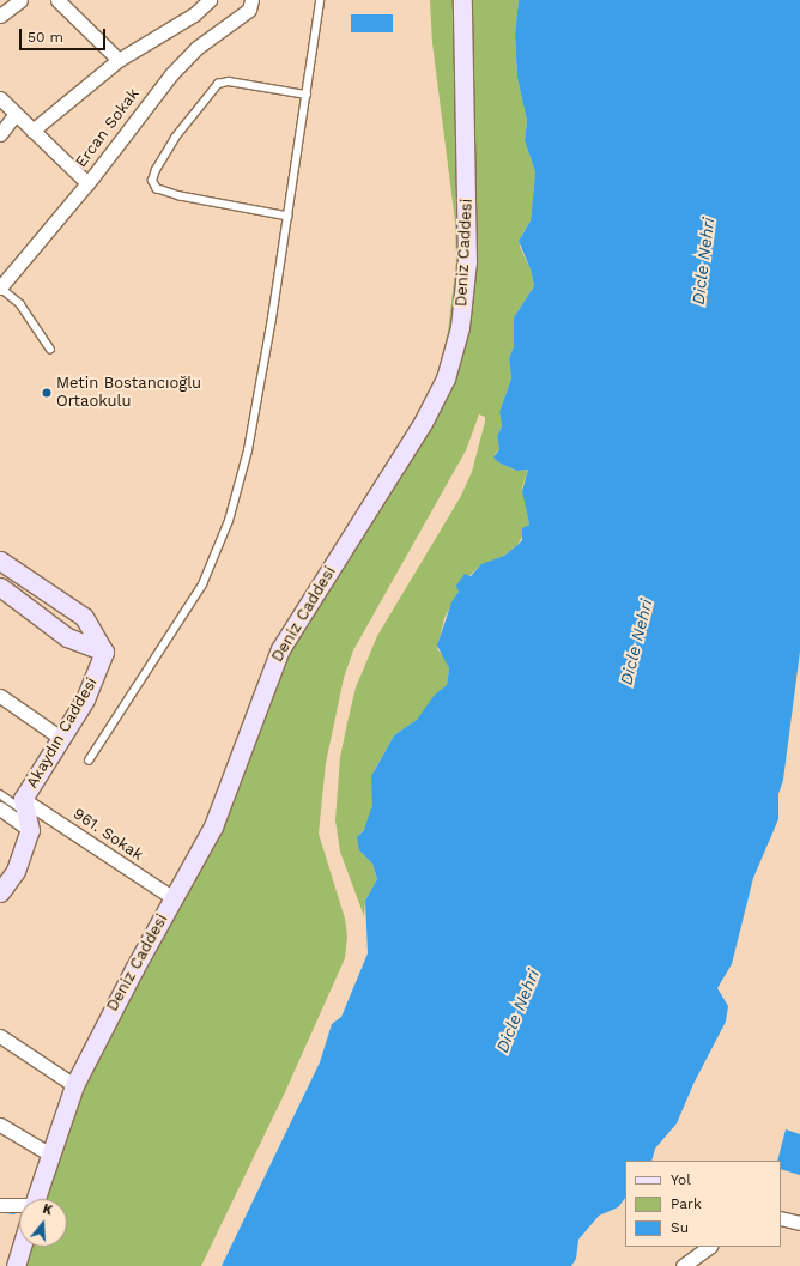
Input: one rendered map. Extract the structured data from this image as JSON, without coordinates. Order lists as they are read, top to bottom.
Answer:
{
  "streets": {
    "street": [
      "Ercan Sokak",
      "Deniz Caddesi",
      "Akaydın Caddesi",
      "961. Sokak"
    ]
  },
  "crossings": [
    ["Deniz Caddesi", "961. Sokak"],
    ["Akaydın Caddesi", "961. Sokak"]
  ],
  "water": ["Dicle Nehri"],
  "places": ["Metin Bostancıoğlu Ortaokulu"],
  "legend": ["Yol", "Park", "Su"],
  "scale_bar": "50 m",
  "north": "top"
}
